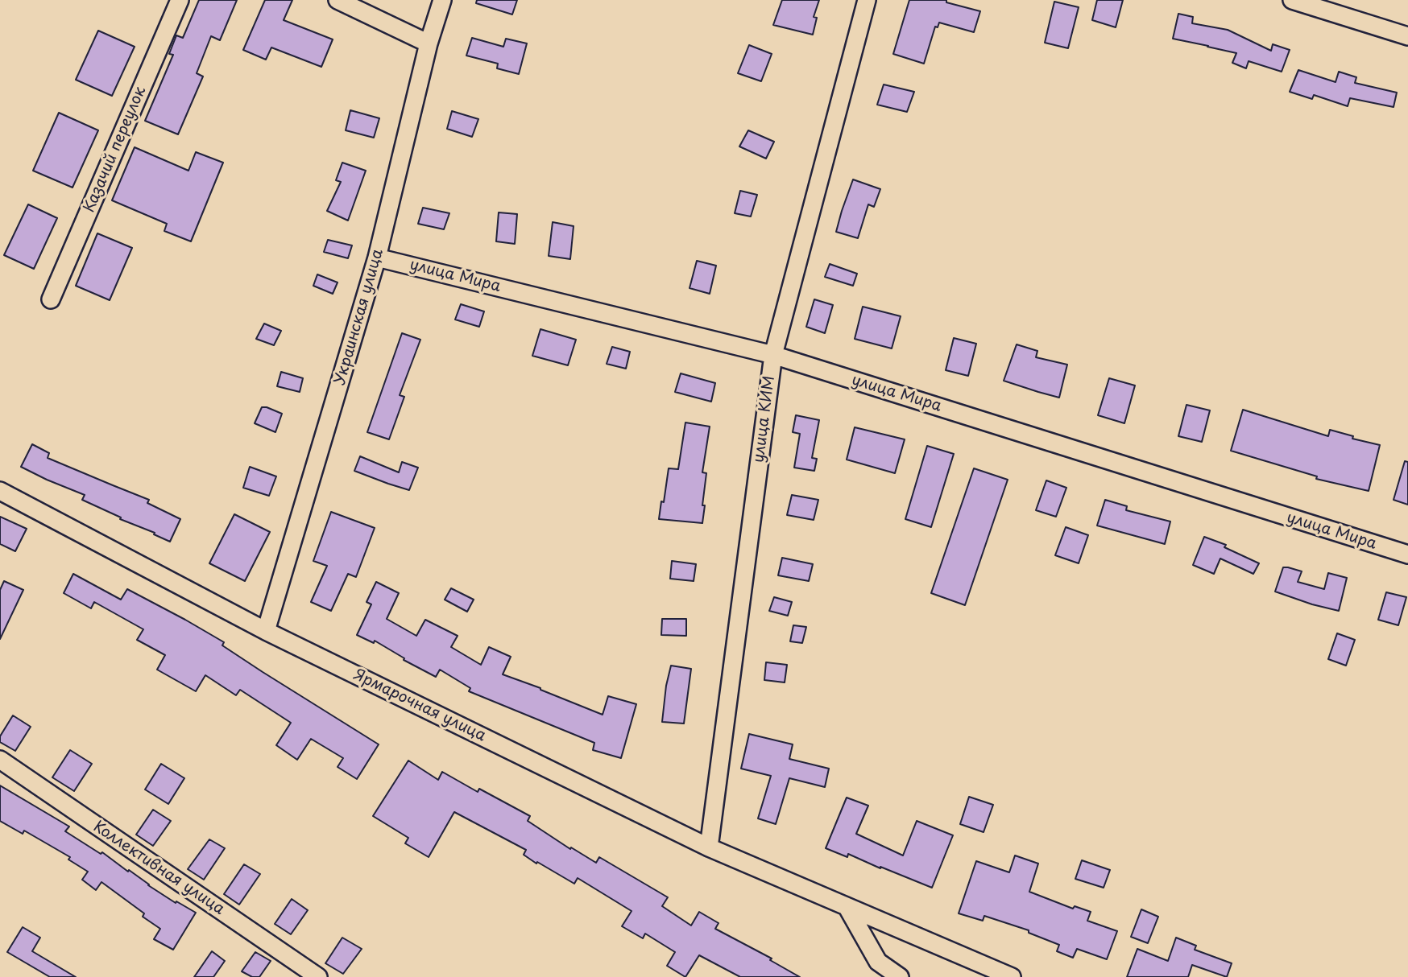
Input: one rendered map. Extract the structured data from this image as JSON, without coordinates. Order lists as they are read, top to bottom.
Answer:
{
  "streets": {
    "street": [
      "Казачий переулок",
      "улица Мира",
      "Украинская улица",
      "улица КИМ",
      "Ярмарочная улица",
      "Коллективная улица"
    ]
  },
  "crossings": [
    ["улица Мира", "Украинская улица"],
    ["улица Мира", "улица КИМ"],
    ["Украинская улица", "Ярмарочная улица"],
    ["улица КИМ", "Ярмарочная улица"]
  ]
}
